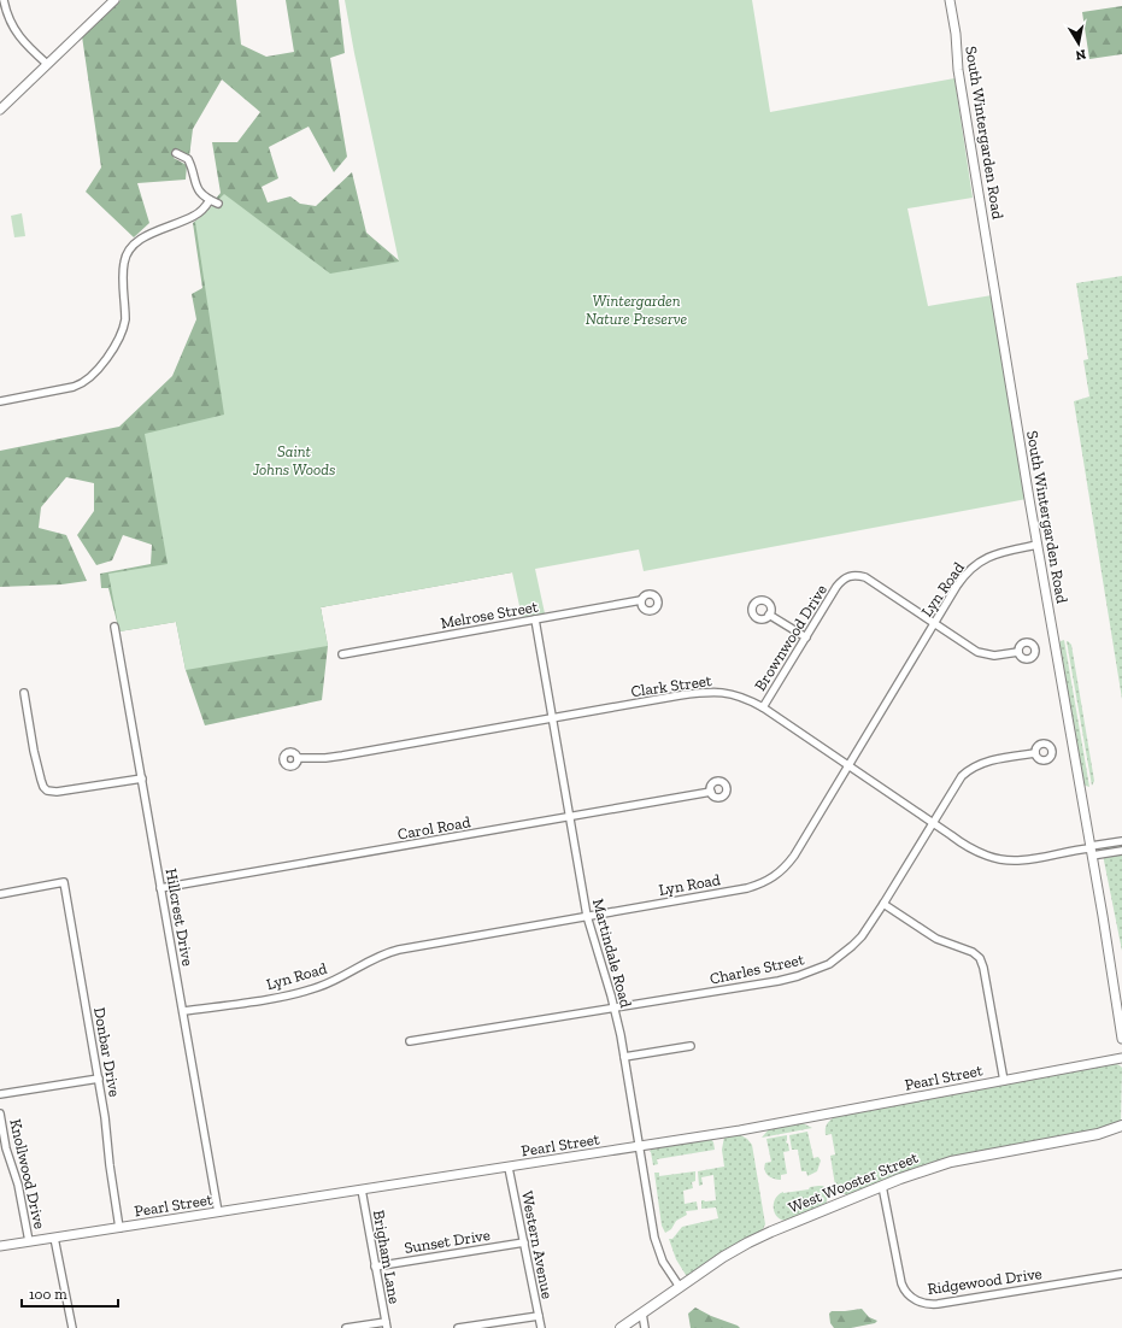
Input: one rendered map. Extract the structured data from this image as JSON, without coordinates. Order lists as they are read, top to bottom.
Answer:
{
  "streets": {
    "main road": ["West Wooster Street"],
    "street": [
      "South Wintergarden Road",
      "Lyn Road",
      "Melrose Street",
      "Brownwood Drive",
      "Clark Street",
      "Carol Road",
      "Hillcrest Drive",
      "Martindale Road",
      "Charles Street",
      "Donbar Drive",
      "Pearl Street",
      "Knollwood Drive",
      "Sunset Drive",
      "Western Avenue",
      "Brigham Lane",
      "Ridgewood Drive"
    ]
  },
  "crossings": [
    ["South Wintergarden Road", "Lyn Road"],
    ["South Wintergarden Road", "Clark Street"],
    ["Lyn Road", "Brownwood Drive"],
    ["Lyn Road", "Clark Street"],
    ["Lyn Road", "Hillcrest Drive"],
    ["Lyn Road", "Martindale Road"],
    ["Melrose Street", "Martindale Road"],
    ["Brownwood Drive", "Clark Street"],
    ["Clark Street", "Martindale Road"],
    ["Clark Street", "Charles Street"],
    ["Carol Road", "Hillcrest Drive"],
    ["Carol Road", "Martindale Road"],
    ["Hillcrest Drive", "Pearl Street"],
    ["Martindale Road", "Charles Street"],
    ["Martindale Road", "Pearl Street"],
    ["Martindale Road", "West Wooster Street"],
    ["Donbar Drive", "Pearl Street"],
    ["Pearl Street", "Knollwood Drive"],
    ["Pearl Street", "Western Avenue"],
    ["Pearl Street", "Brigham Lane"],
    ["West Wooster Street", "Ridgewood Drive"],
    ["Sunset Drive", "Western Avenue"],
    ["Sunset Drive", "Brigham Lane"]
  ],
  "parks": ["Wintergarden Nature Preserve", "Saint Johns Woods"],
  "scale_bar": "100 m",
  "north": "bottom"
}
